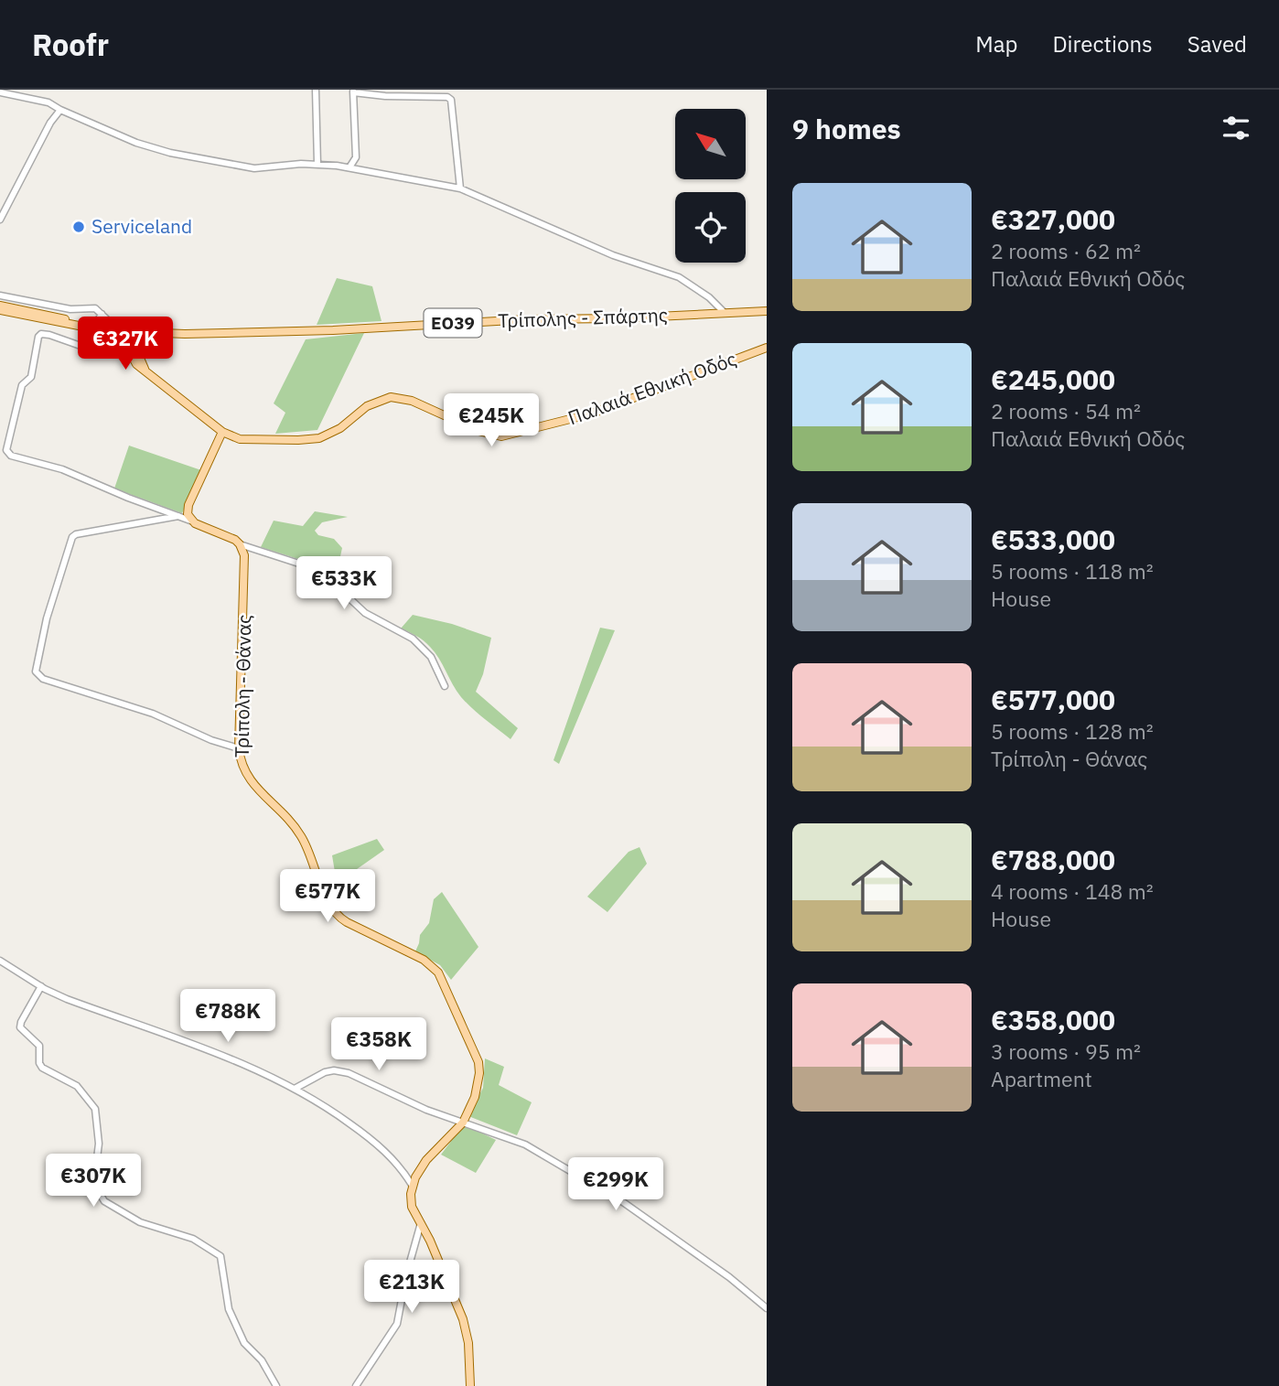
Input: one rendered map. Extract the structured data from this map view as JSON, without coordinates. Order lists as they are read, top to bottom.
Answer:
{
  "streets": {
    "main road": [
      "Τρίπολης - Σπάρτης",
      "ΕΟ39",
      "Παλαιά Εθνική Οδός",
      "Τρίπολη - Θάνας"
    ]
  },
  "crossings": [
    ["Τρίπολης - Σπάρτης", "Παλαιά Εθνική Οδός"]
  ],
  "places": ["Serviceland"],
  "north": "top left",
  "page": {
    "header": "Roofr",
    "nav": ["Map", "Directions", "Saved"],
    "heading": "9 homes",
    "list": [
      {
        "name": "€327,000",
        "note": "2 rooms · 62 m² · Παλαιά Εθνική Οδός"
      },
      {
        "name": "€245,000",
        "note": "2 rooms · 54 m² · Παλαιά Εθνική Οδός"
      },
      {
        "name": "€533,000",
        "note": "5 rooms · 118 m² · House"
      },
      {
        "name": "€577,000",
        "note": "5 rooms · 128 m² · Τρίπολη - Θάνας"
      },
      {
        "name": "€788,000",
        "note": "4 rooms · 148 m² · House"
      },
      {
        "name": "€358,000",
        "note": "3 rooms · 95 m² · Apartment"
      }
    ],
    "price": [
      "€327K",
      "€245K",
      "€533K",
      "€577K",
      "€788K",
      "€358K",
      "€307K",
      "€299K",
      "€213K"
    ]
  }
}
